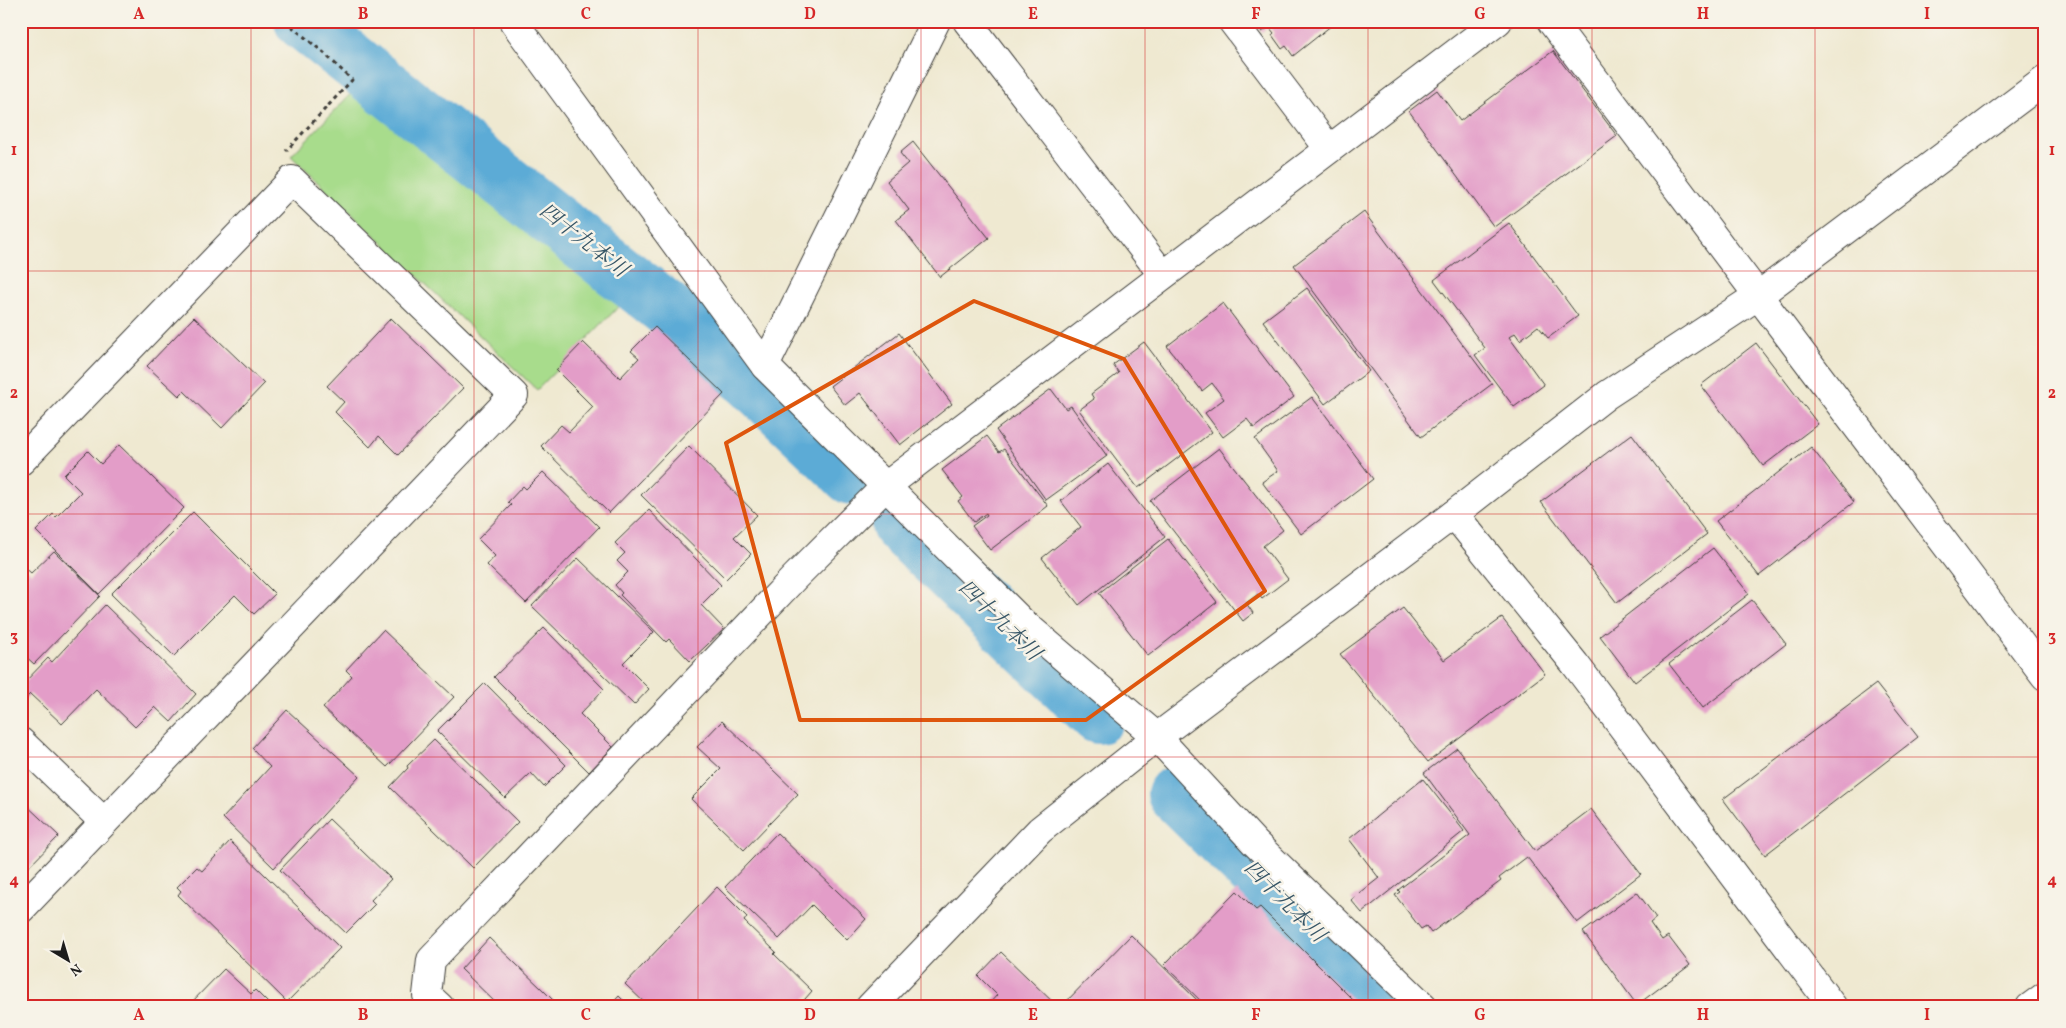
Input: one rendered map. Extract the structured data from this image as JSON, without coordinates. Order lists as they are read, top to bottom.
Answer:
{
  "water": ["四十九本川"],
  "north": "bottom right",
  "grid": {
    "columns": [
      "A",
      "B",
      "C",
      "D",
      "E",
      "F",
      "G",
      "H",
      "I"
    ],
    "rows": [
      "1",
      "2",
      "3",
      "4"
    ]
  }
}
